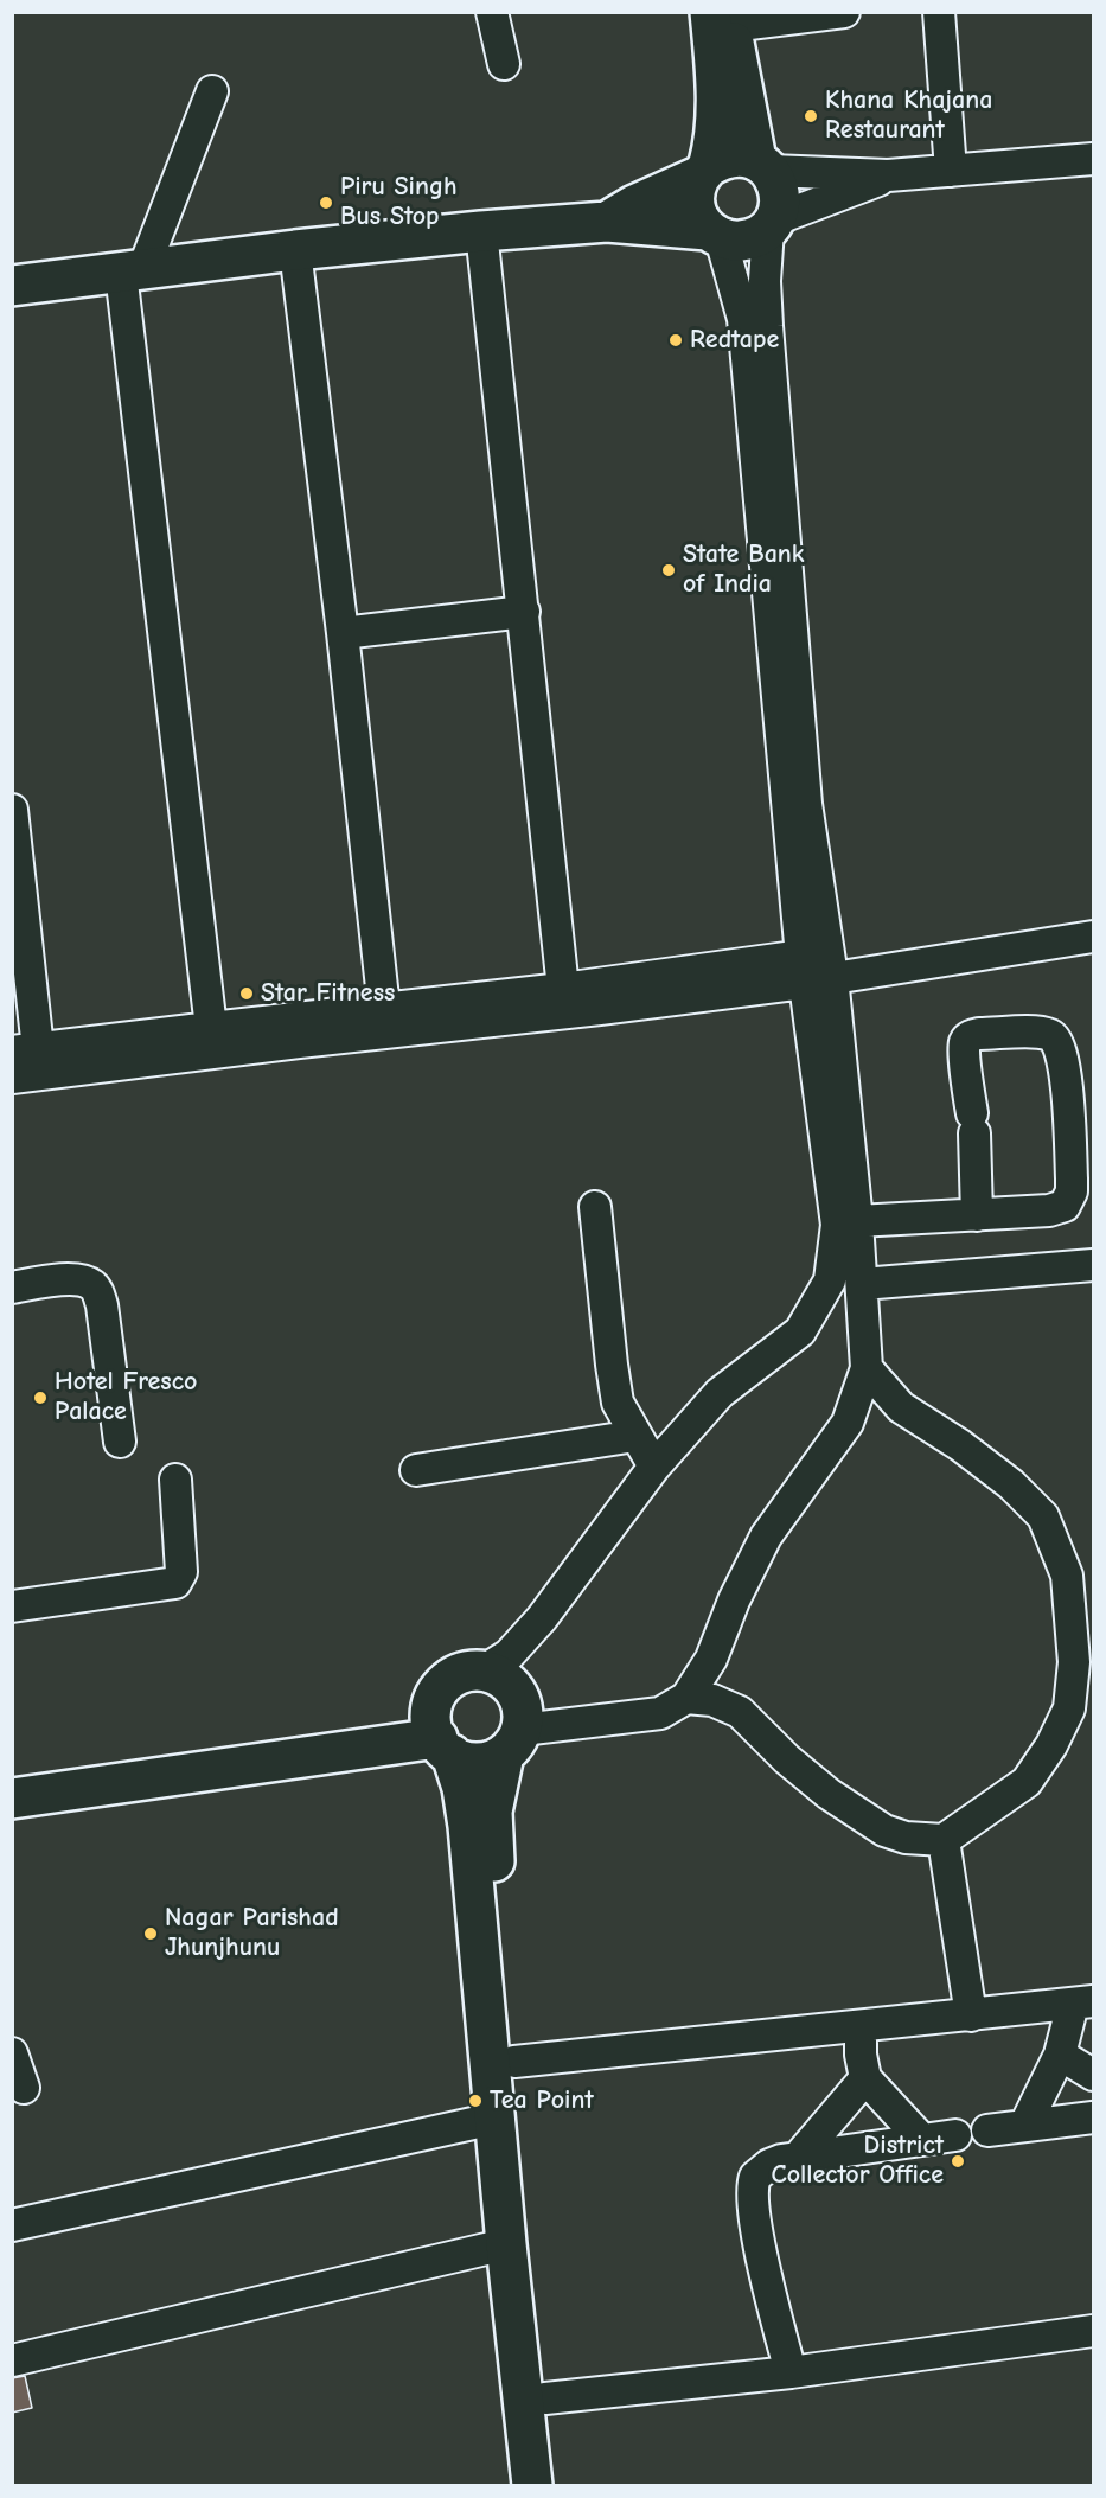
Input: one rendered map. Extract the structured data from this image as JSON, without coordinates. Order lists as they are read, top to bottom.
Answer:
{
  "places": [
    "Khana Khajana Restaurant",
    "Piru Singh Bus Stop",
    "Redtape",
    "State Bank of India",
    "Star Fitness",
    "Hotel Fresco Palace",
    "Nagar Parishad Jhunjhunu",
    "Tea Point",
    "District Collector Office"
  ]
}
